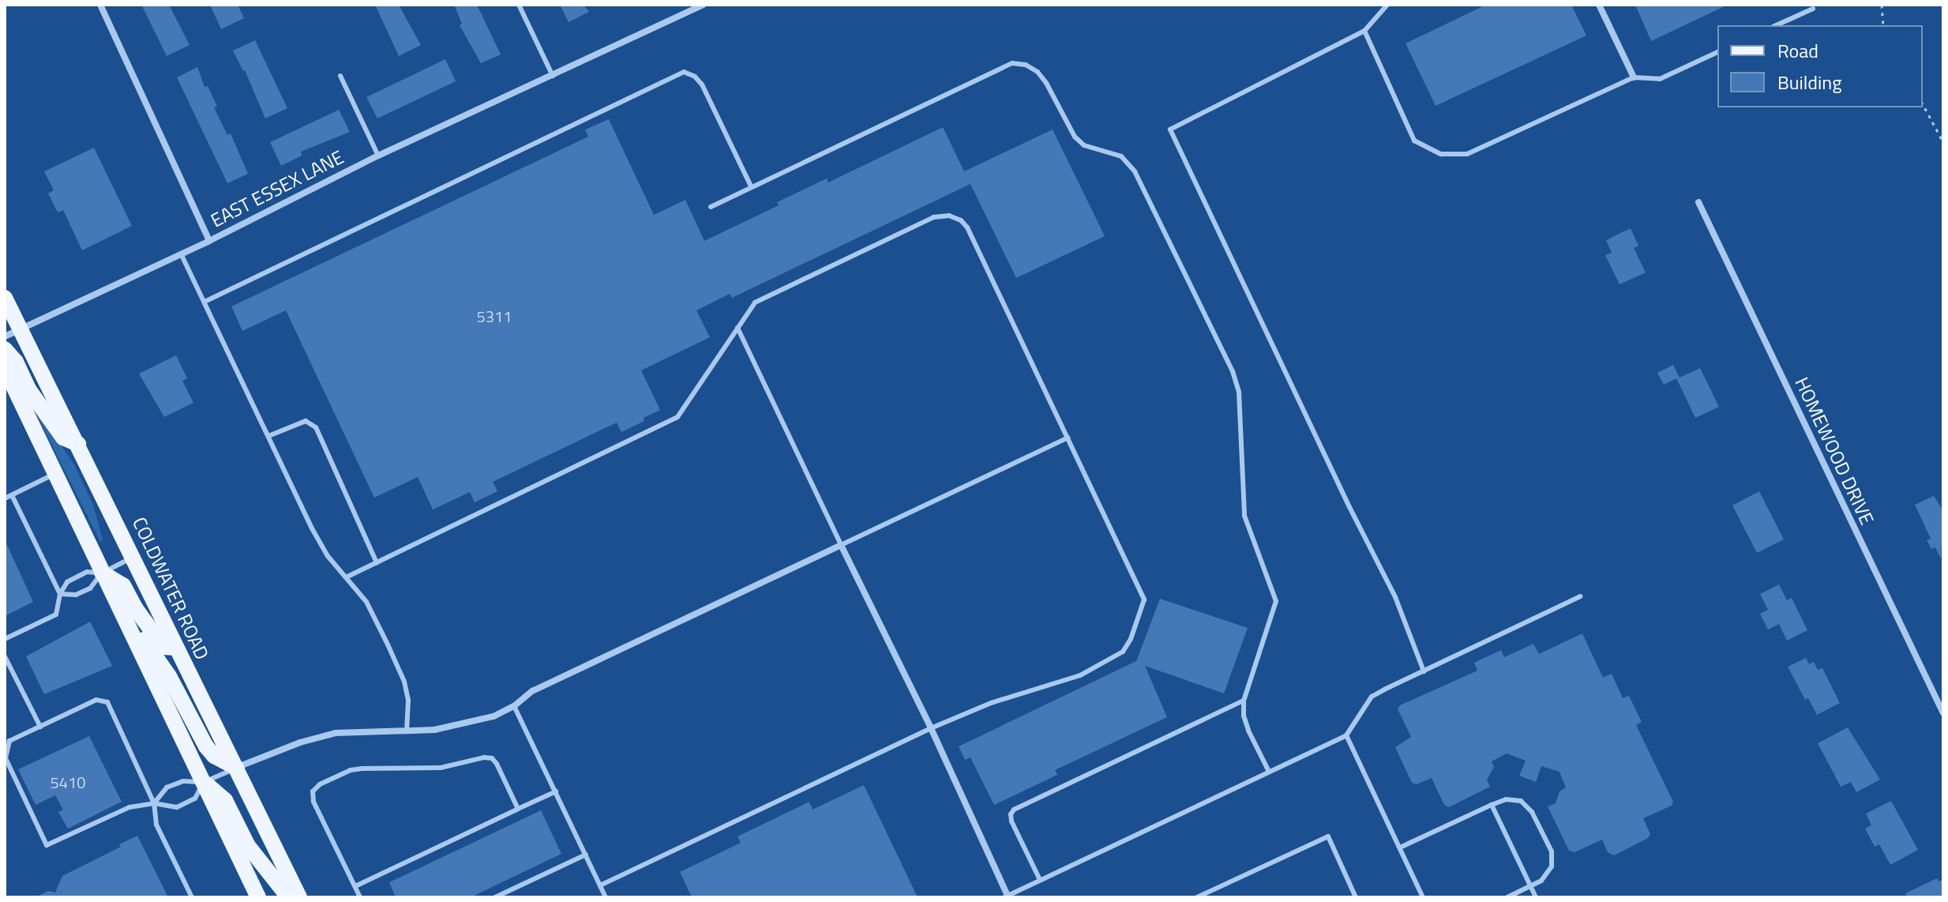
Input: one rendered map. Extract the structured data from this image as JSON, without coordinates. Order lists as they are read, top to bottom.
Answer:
{
  "streets": {
    "main road": ["COLDWATER ROAD"],
    "street": ["EAST ESSEX LANE", "HOMEWOOD DRIVE"]
  },
  "crossings": [
    ["EAST ESSEX LANE", "COLDWATER ROAD"]
  ],
  "house_numbers": ["5311", "5410"],
  "legend": ["Road", "Building"]
}
